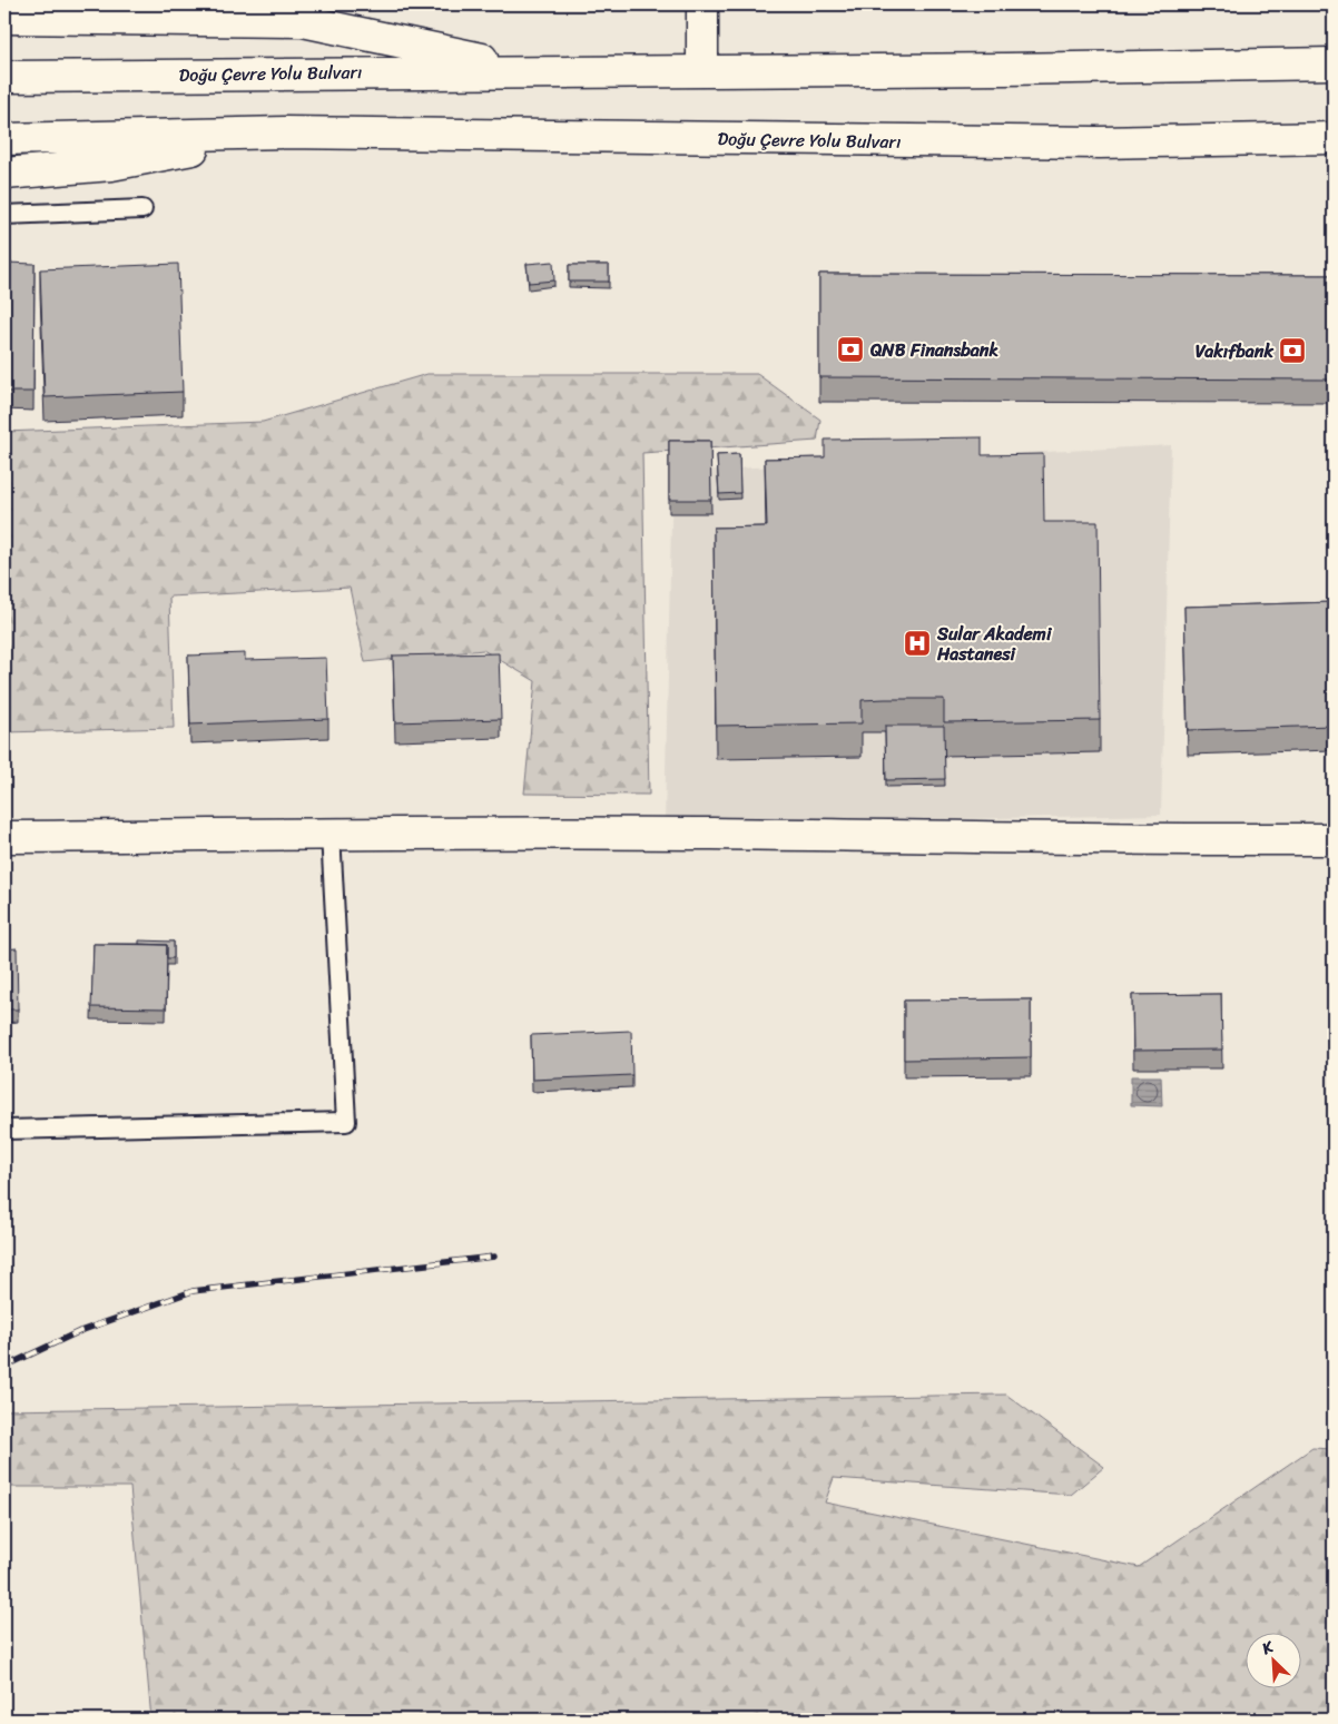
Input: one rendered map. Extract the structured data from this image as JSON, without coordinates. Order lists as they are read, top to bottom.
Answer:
{
  "streets": {
    "main road": ["Doğu Çevre Yolu Bulvarı"]
  },
  "places": {
    "bank": ["QNB Finansbank", "Vakıfbank"],
    "hospital": ["Sular Akademi Hastanesi"]
  },
  "north": "top left"
}
